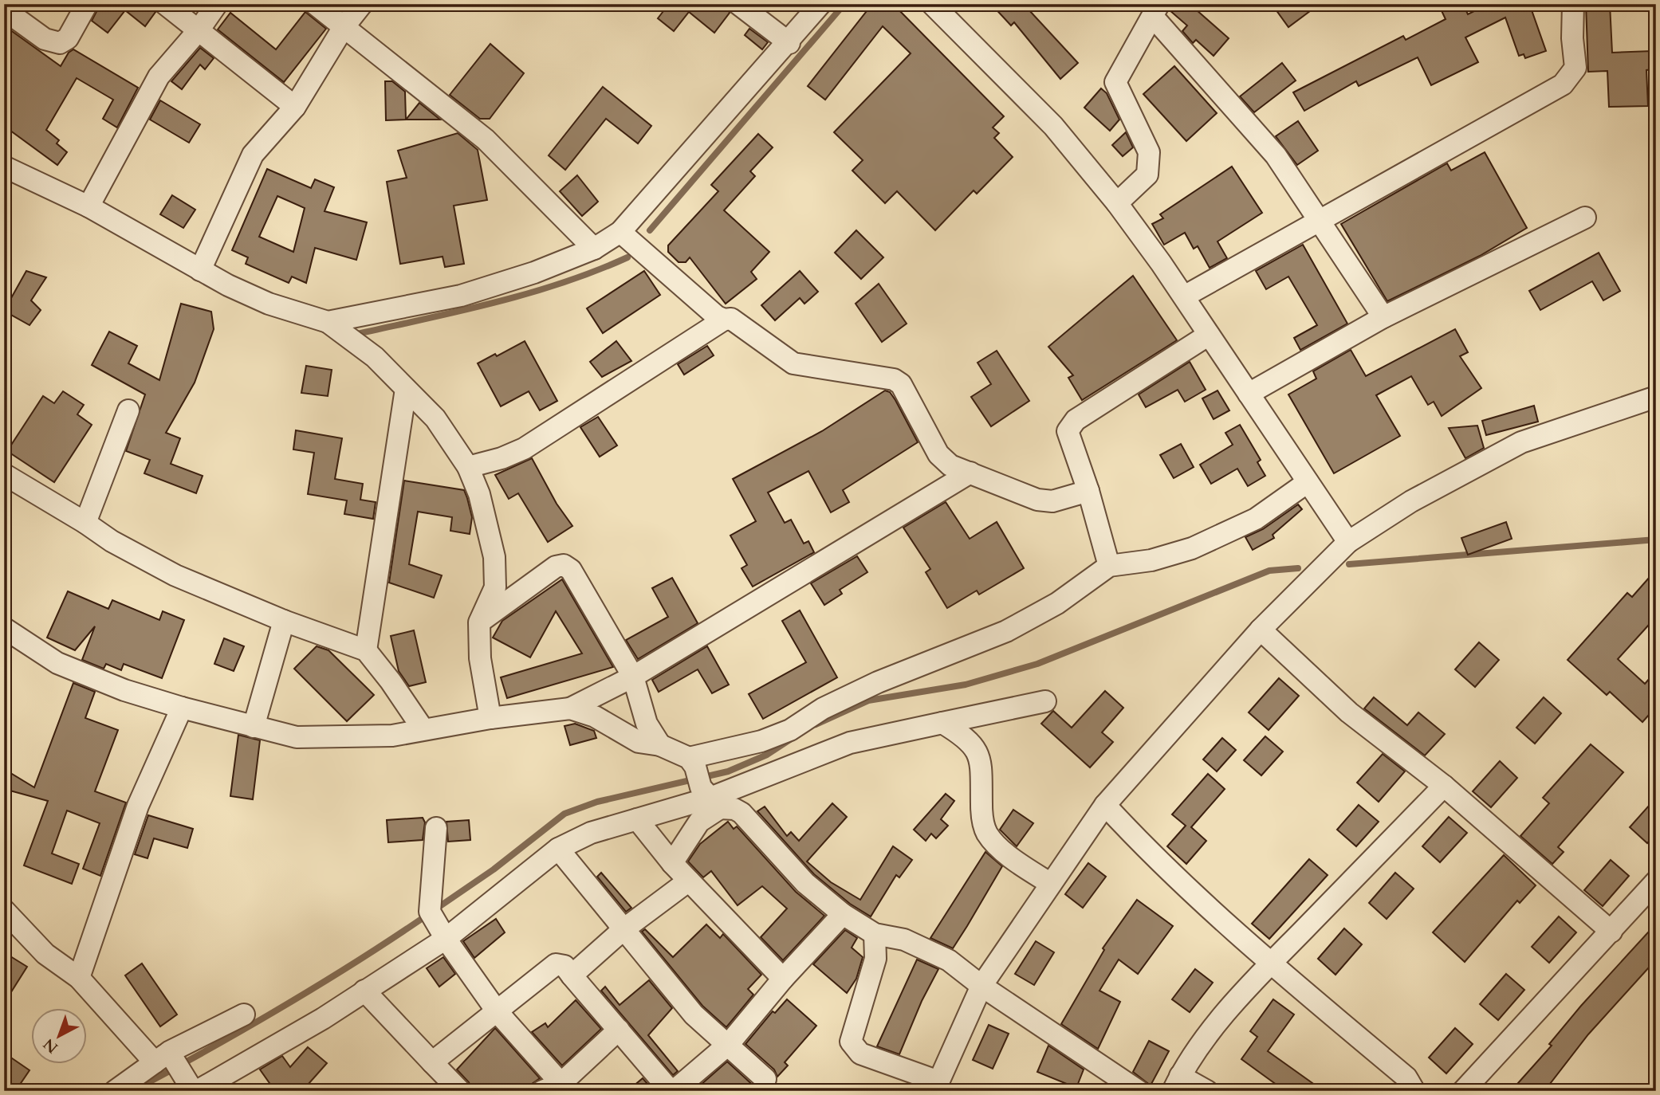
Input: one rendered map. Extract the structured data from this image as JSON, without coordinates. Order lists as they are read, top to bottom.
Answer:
{
  "north": "bottom left"
}
